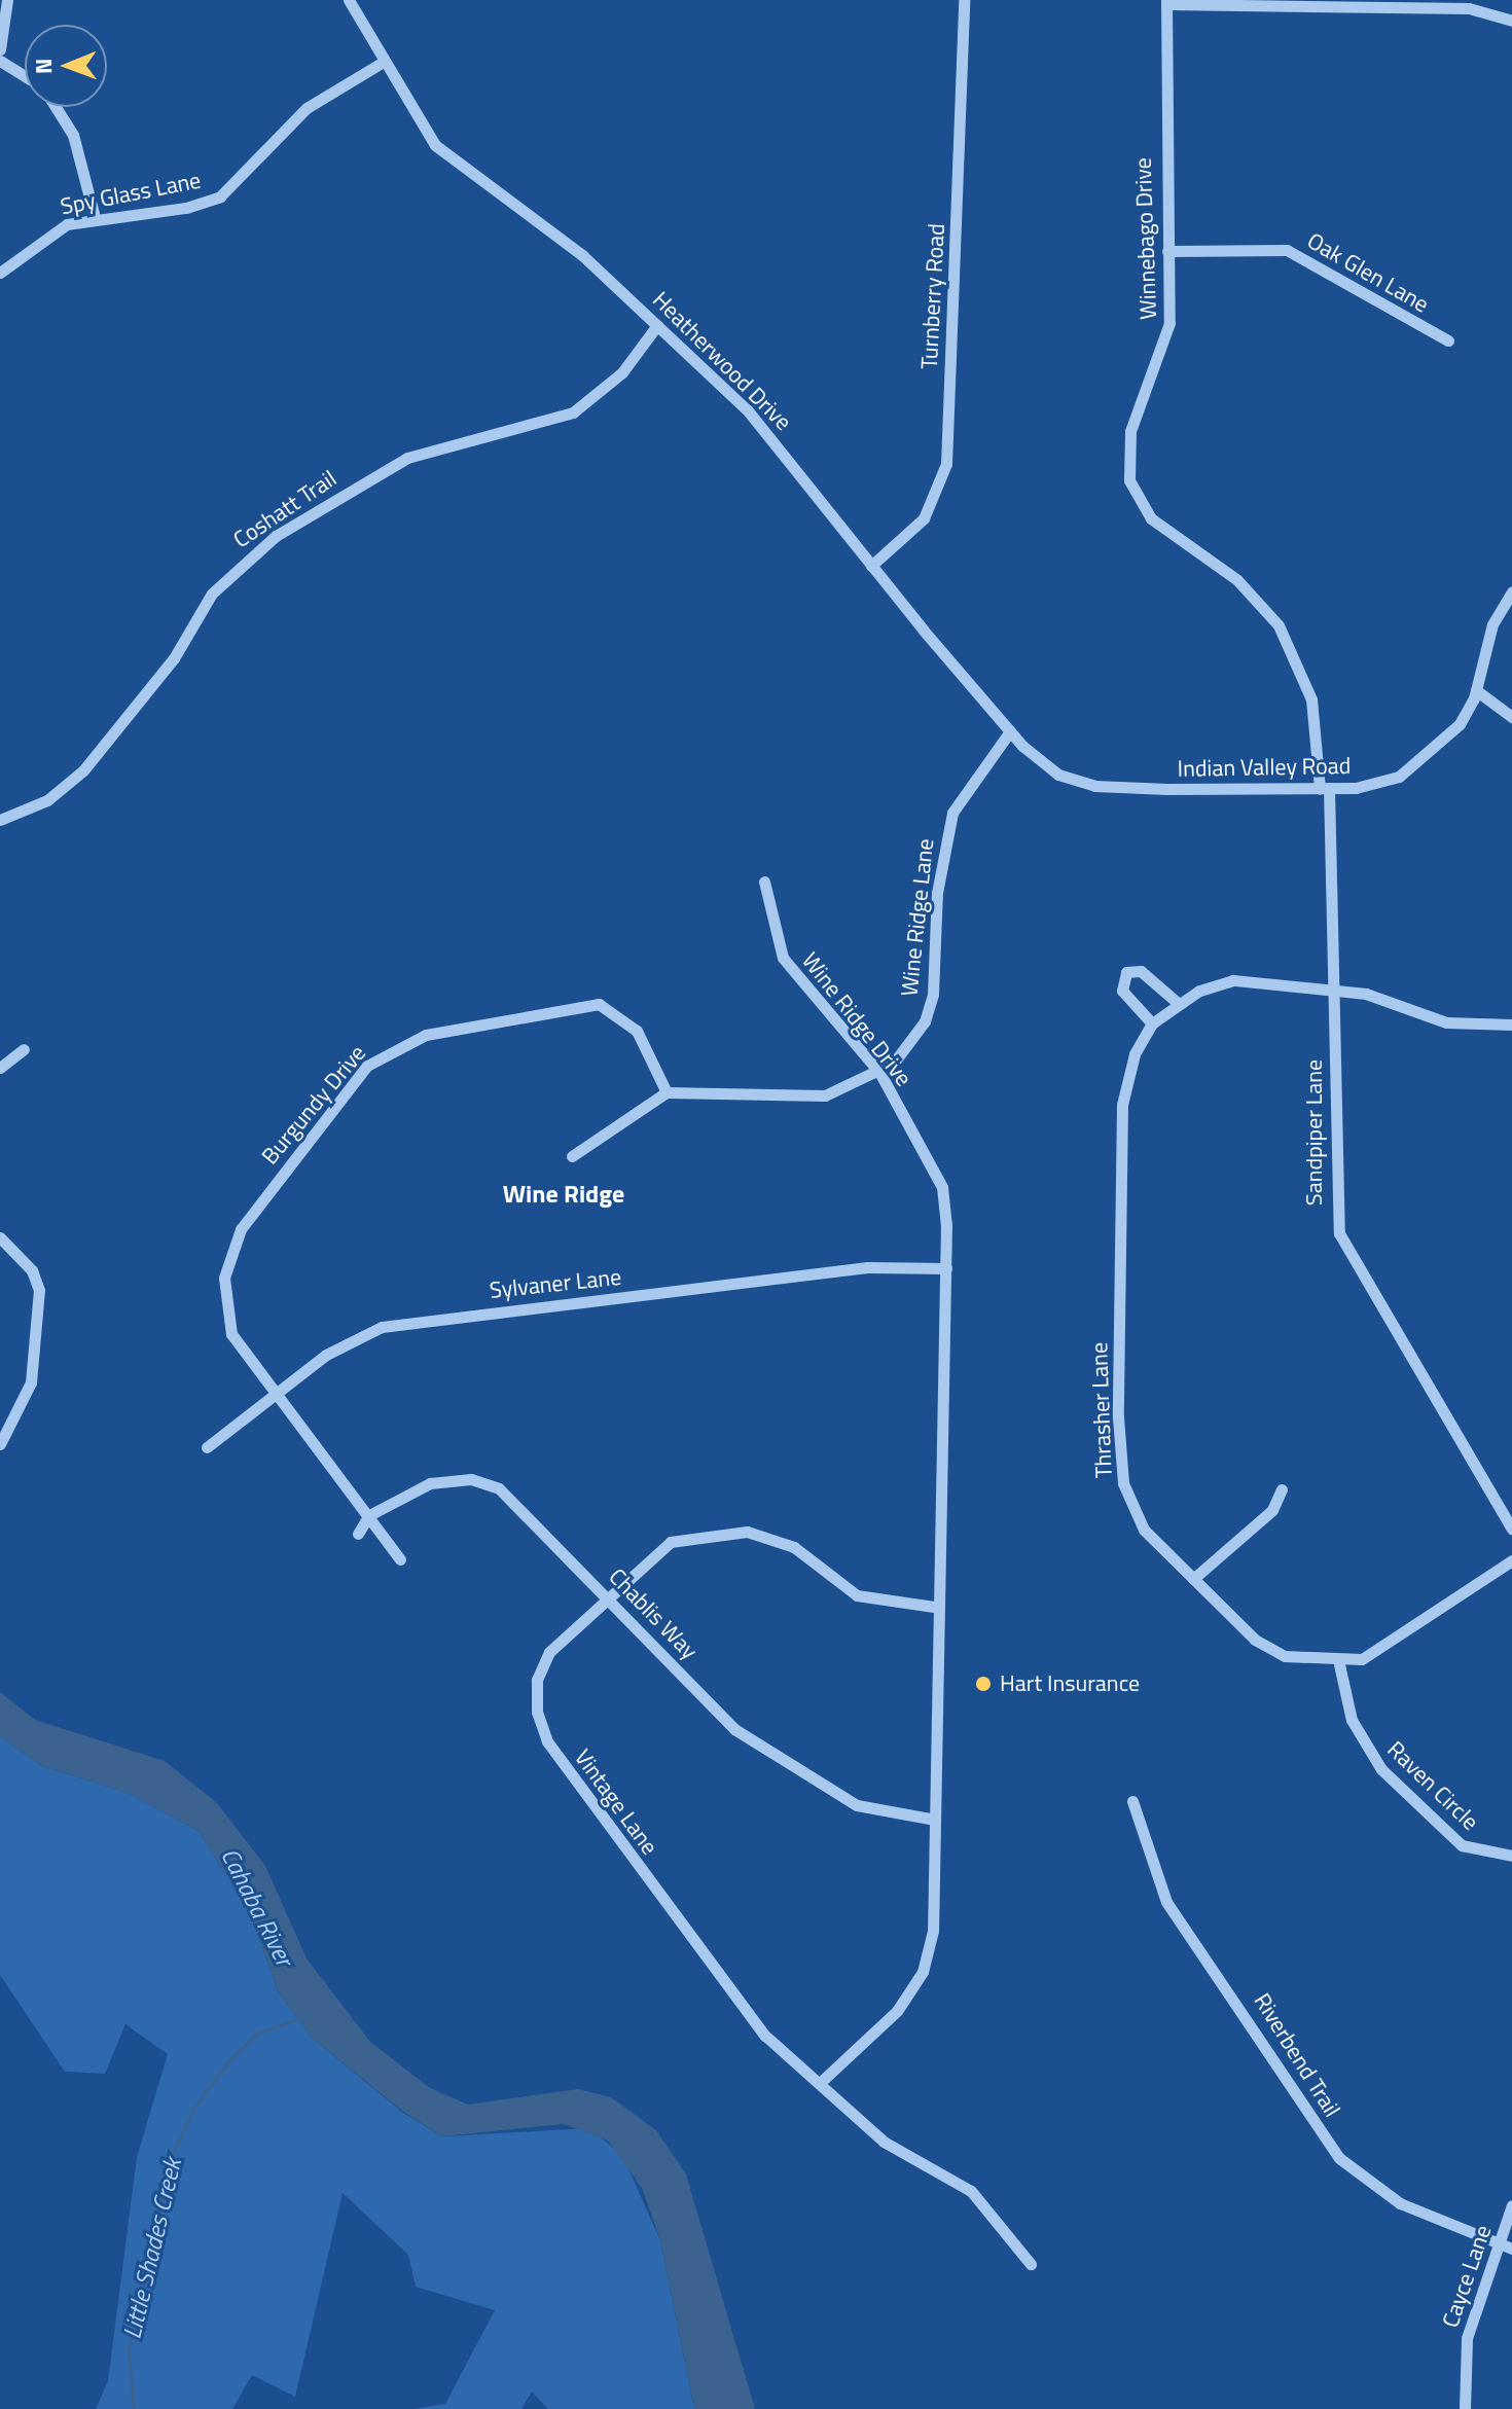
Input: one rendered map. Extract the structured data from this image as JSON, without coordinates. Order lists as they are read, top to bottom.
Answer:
{
  "streets": {
    "street": [
      "Spy Glass Lane",
      "Winnebago Drive",
      "Oak Glen Lane",
      "Turnberry Road",
      "Heatherwood Drive",
      "Coshatt Trail",
      "Indian Valley Road",
      "Wine Ridge Lane",
      "Wine Ridge Drive",
      "Burgundy Drive",
      "Sandpiper Lane",
      "Sylvaner Lane",
      "Thrasher Lane",
      "Chablis Way",
      "Raven Circle",
      "Vintage Lane",
      "Riverbend Trail",
      "Cayce Lane"
    ]
  },
  "crossings": [
    ["Spy Glass Lane", "Heatherwood Drive"],
    ["Winnebago Drive", "Oak Glen Lane"],
    ["Winnebago Drive", "Indian Valley Road"],
    ["Winnebago Drive", "Sandpiper Lane"],
    ["Turnberry Road", "Heatherwood Drive"],
    ["Heatherwood Drive", "Coshatt Trail"],
    ["Heatherwood Drive", "Indian Valley Road"],
    ["Heatherwood Drive", "Wine Ridge Lane"],
    ["Indian Valley Road", "Sandpiper Lane"],
    ["Wine Ridge Lane", "Wine Ridge Drive"],
    ["Wine Ridge Lane", "Burgundy Drive"],
    ["Wine Ridge Drive", "Sylvaner Lane"],
    ["Wine Ridge Drive", "Chablis Way"],
    ["Wine Ridge Drive", "Vintage Lane"],
    ["Burgundy Drive", "Sylvaner Lane"],
    ["Burgundy Drive", "Chablis Way"],
    ["Sandpiper Lane", "Thrasher Lane"],
    ["Thrasher Lane", "Raven Circle"],
    ["Chablis Way", "Vintage Lane"],
    ["Riverbend Trail", "Cayce Lane"]
  ],
  "districts": ["Wine Ridge"],
  "water": ["Cahaba River", "Little Shades Creek"],
  "places": ["Hart Insurance"],
  "north": "left"
}
